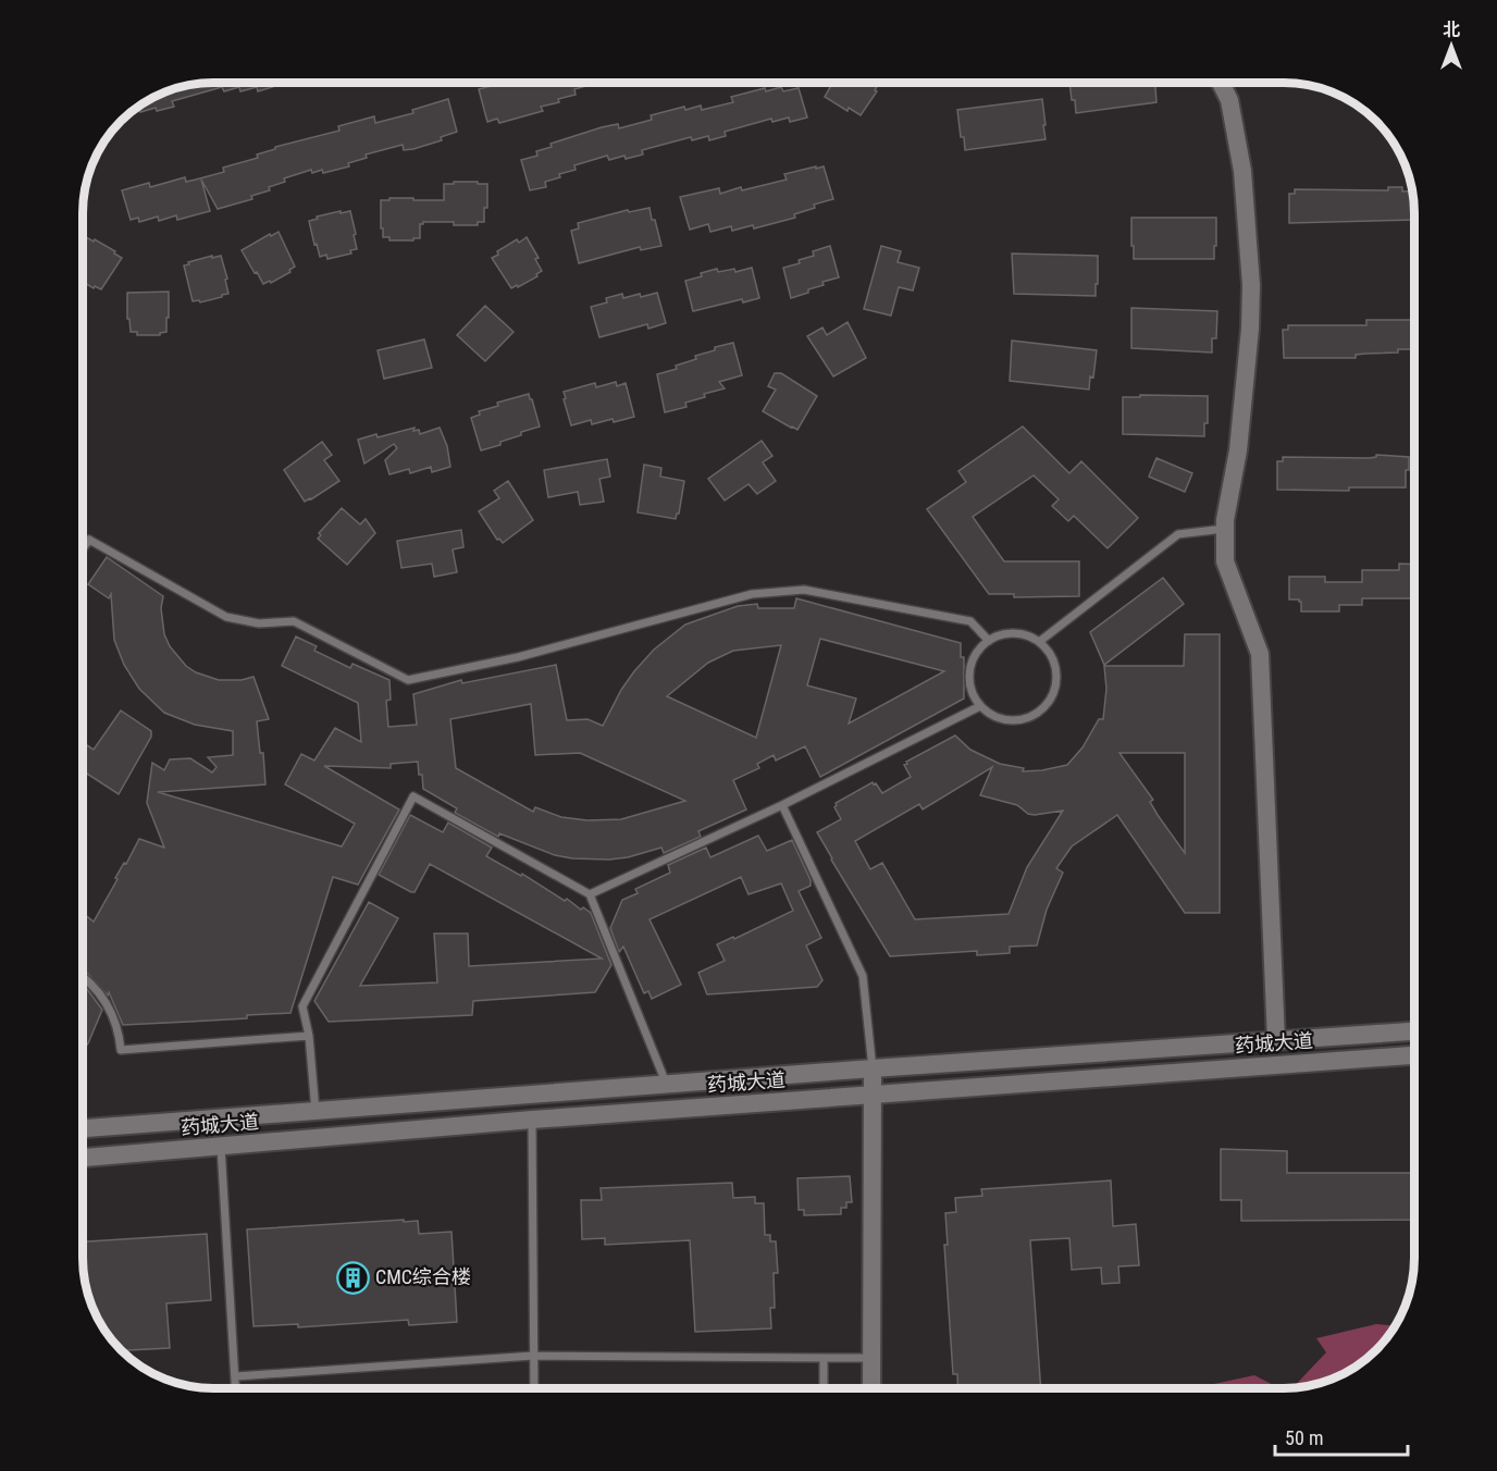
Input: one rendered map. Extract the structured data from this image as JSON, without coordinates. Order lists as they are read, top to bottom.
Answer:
{
  "streets": {
    "main road": ["药城大道"]
  },
  "places": {
    "building": ["CMC综合楼"]
  },
  "scale_bar": "50 m",
  "north": "top"
}
